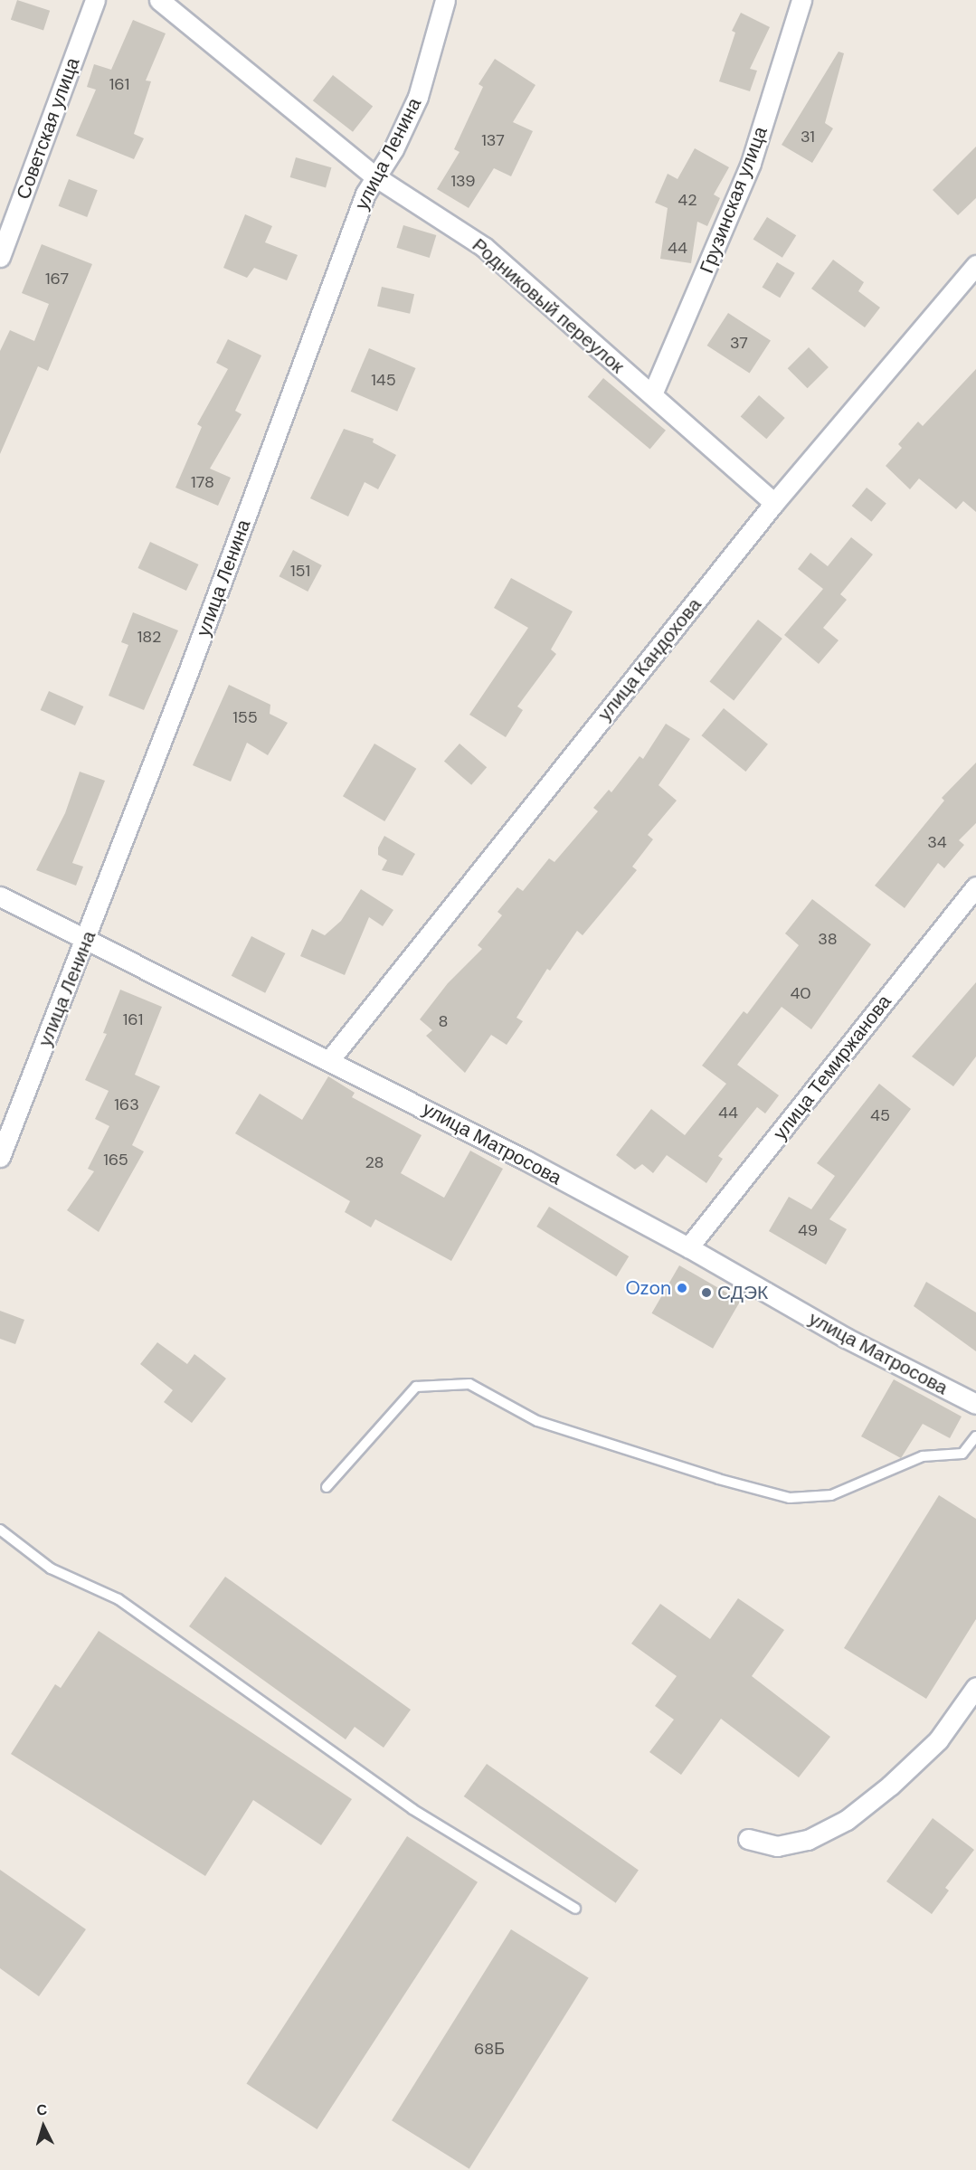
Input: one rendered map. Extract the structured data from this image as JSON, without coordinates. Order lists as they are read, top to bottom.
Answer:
{
  "streets": {
    "street": [
      "Советская улица",
      "улица Ленина",
      "Грузинская улица",
      "Родниковый переулок",
      "улица Кандохова",
      "улица Темиржанова",
      "улица Матросова"
    ]
  },
  "crossings": [
    ["улица Ленина", "Родниковый переулок"],
    ["улица Ленина", "улица Матросова"],
    ["Грузинская улица", "Родниковый переулок"],
    ["Родниковый переулок", "улица Кандохова"],
    ["улица Кандохова", "улица Матросова"],
    ["улица Темиржанова", "улица Матросова"]
  ],
  "places": ["Ozon", "СДЭК"],
  "house_numbers": [
    "161",
    "31",
    "137",
    "139",
    "42",
    "44",
    "167",
    "37",
    "145",
    "178",
    "151",
    "182",
    "155",
    "34",
    "38",
    "40",
    "161",
    "8",
    "163",
    "44",
    "45",
    "165",
    "28",
    "49",
    "68Б"
  ],
  "north": "top"
}
